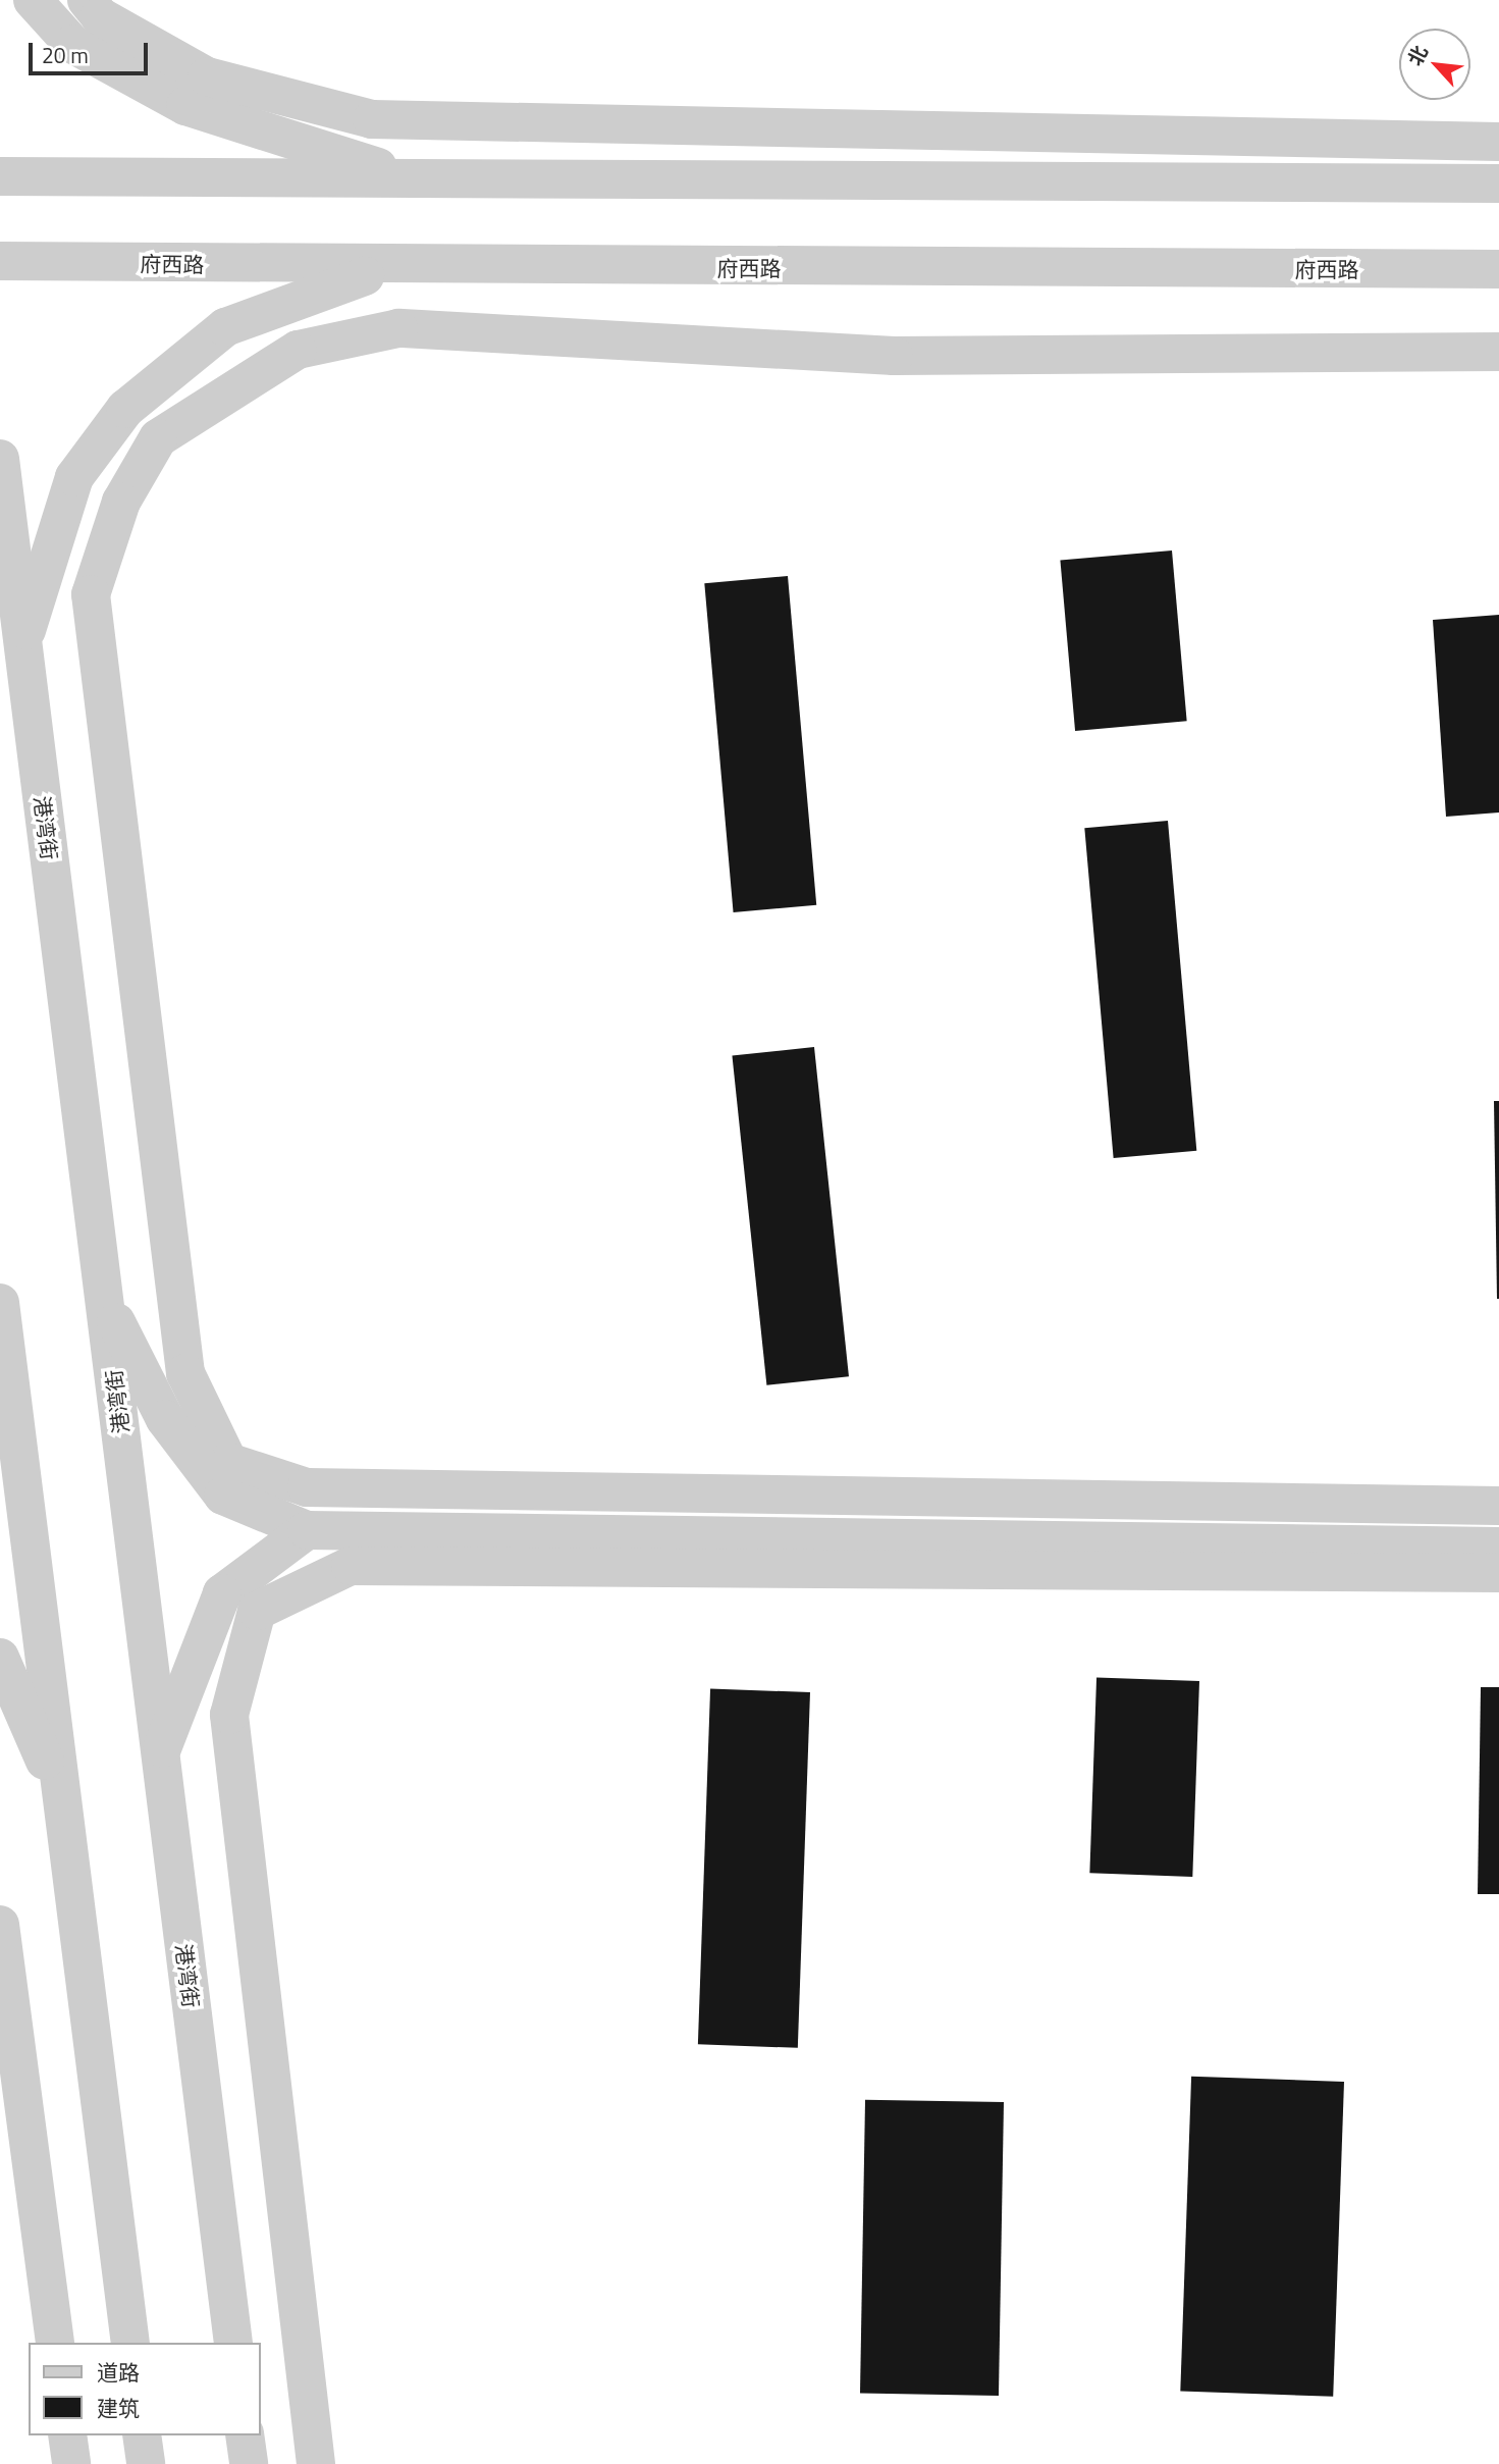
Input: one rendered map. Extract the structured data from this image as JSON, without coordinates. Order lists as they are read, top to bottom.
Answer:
{
  "streets": {
    "street": ["府西路", "港湾街"]
  },
  "legend": ["道路", "建筑"],
  "scale_bar": "20 m",
  "north": "top left"
}
